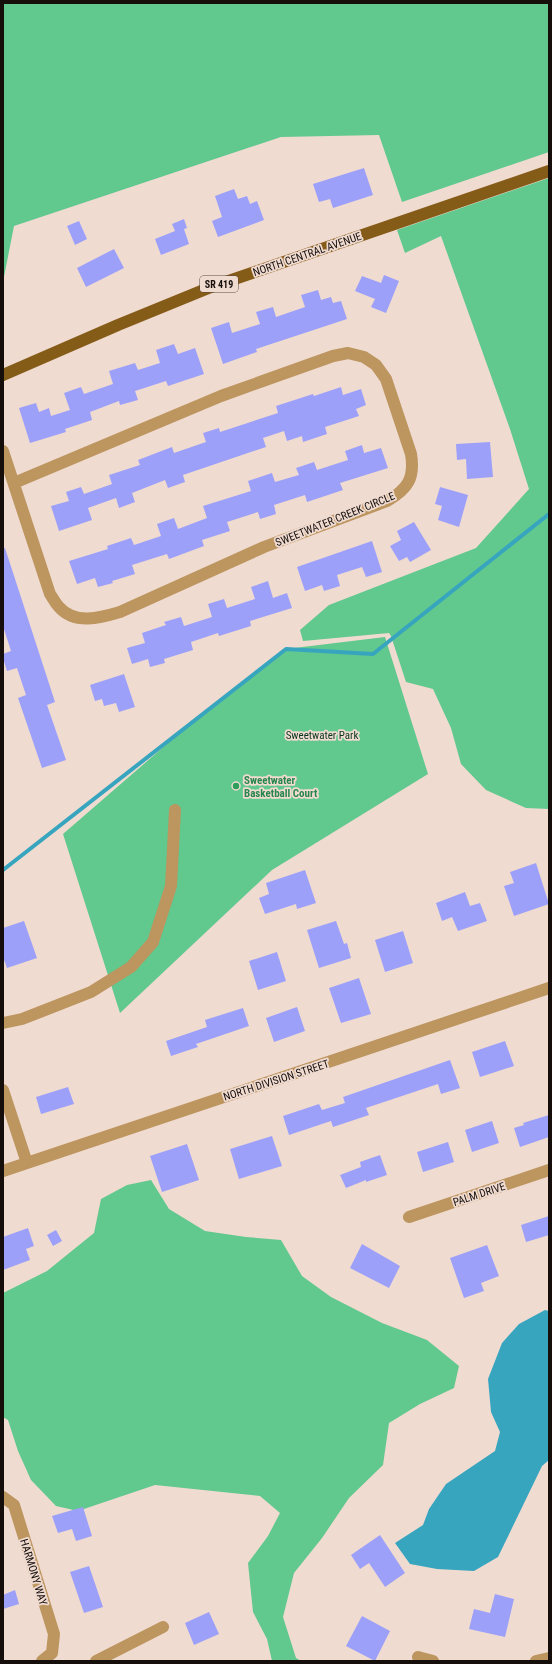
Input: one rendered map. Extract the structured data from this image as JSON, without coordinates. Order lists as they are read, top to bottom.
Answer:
{
  "streets": {
    "main road": ["NORTH CENTRAL AVENUE", "SR 419"],
    "street": [
      "SWEETWATER CREEK CIRCLE",
      "NORTH DIVISION STREET",
      "PALM DRIVE",
      "HARMONY WAY"
    ]
  },
  "parks": ["Sweetwater Park"],
  "places": ["Sweetwater Basketball Court"]
}
